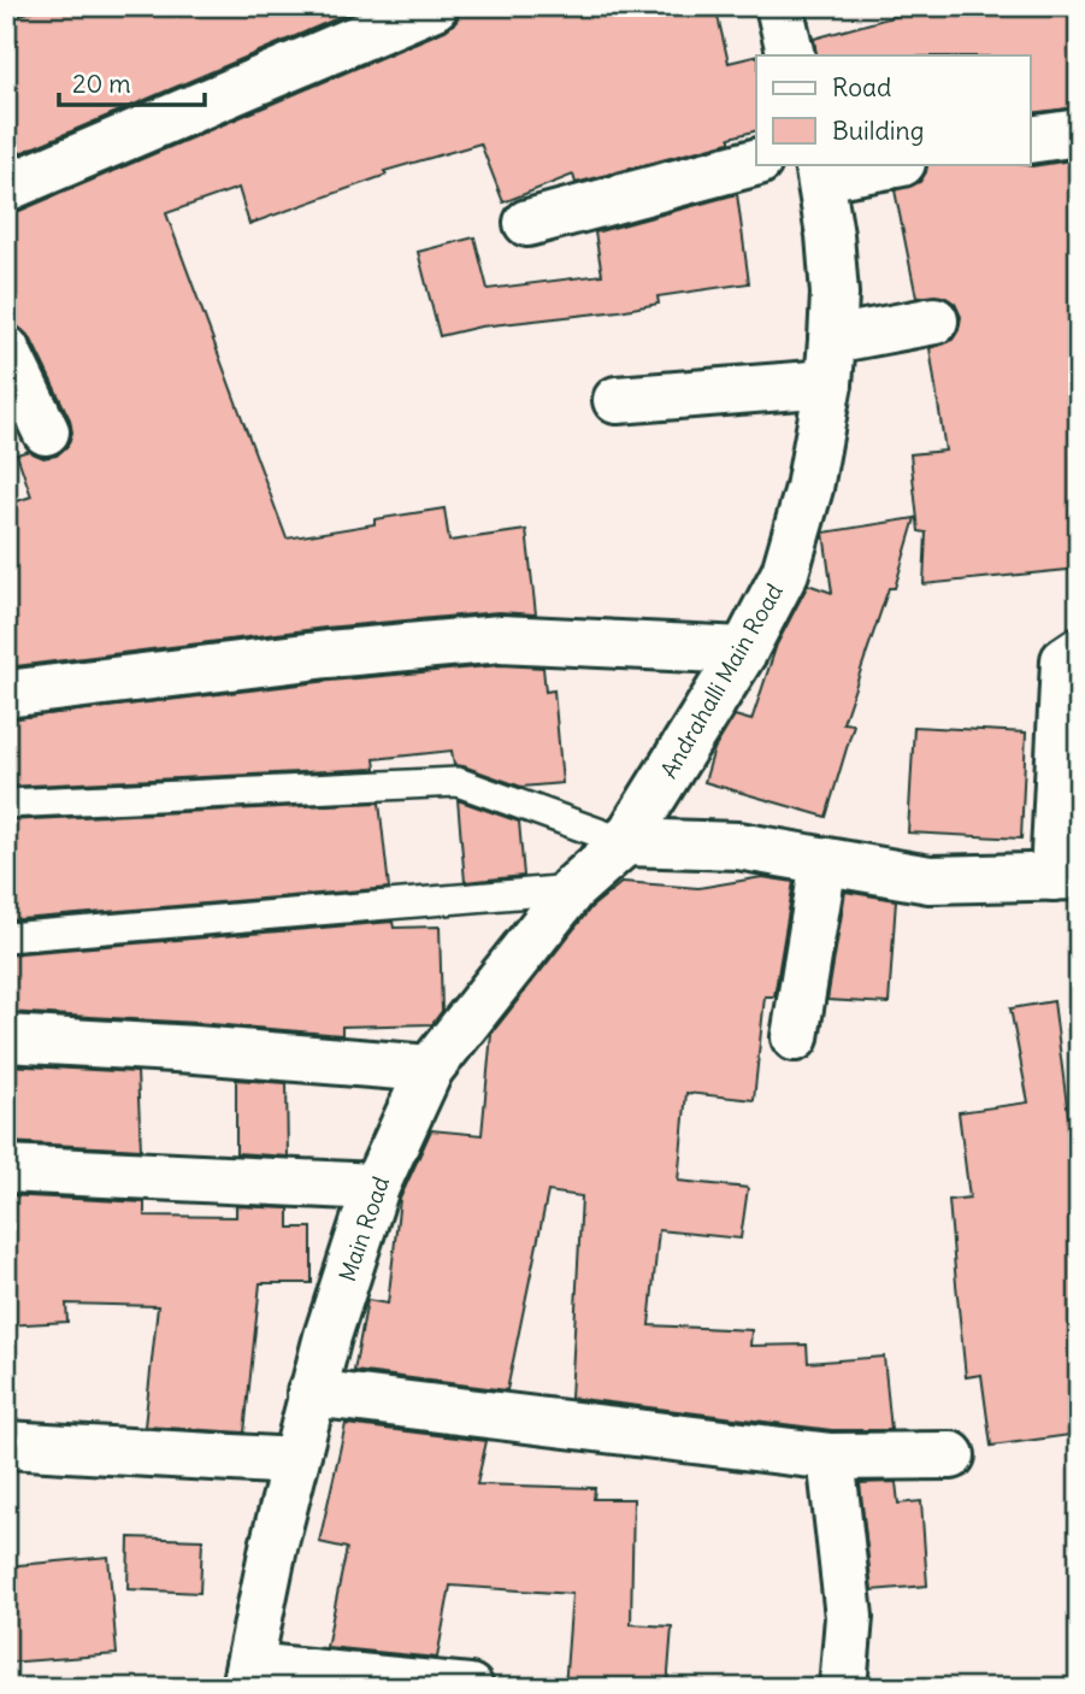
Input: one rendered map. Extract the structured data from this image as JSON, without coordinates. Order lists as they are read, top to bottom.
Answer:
{
  "streets": {
    "street": ["Andrahalli Main Road", "Main Road"]
  },
  "crossings": [
    ["Andrahalli Main Road", "Main Road"]
  ],
  "legend": ["Road", "Building"],
  "scale_bar": "20 m"
}
